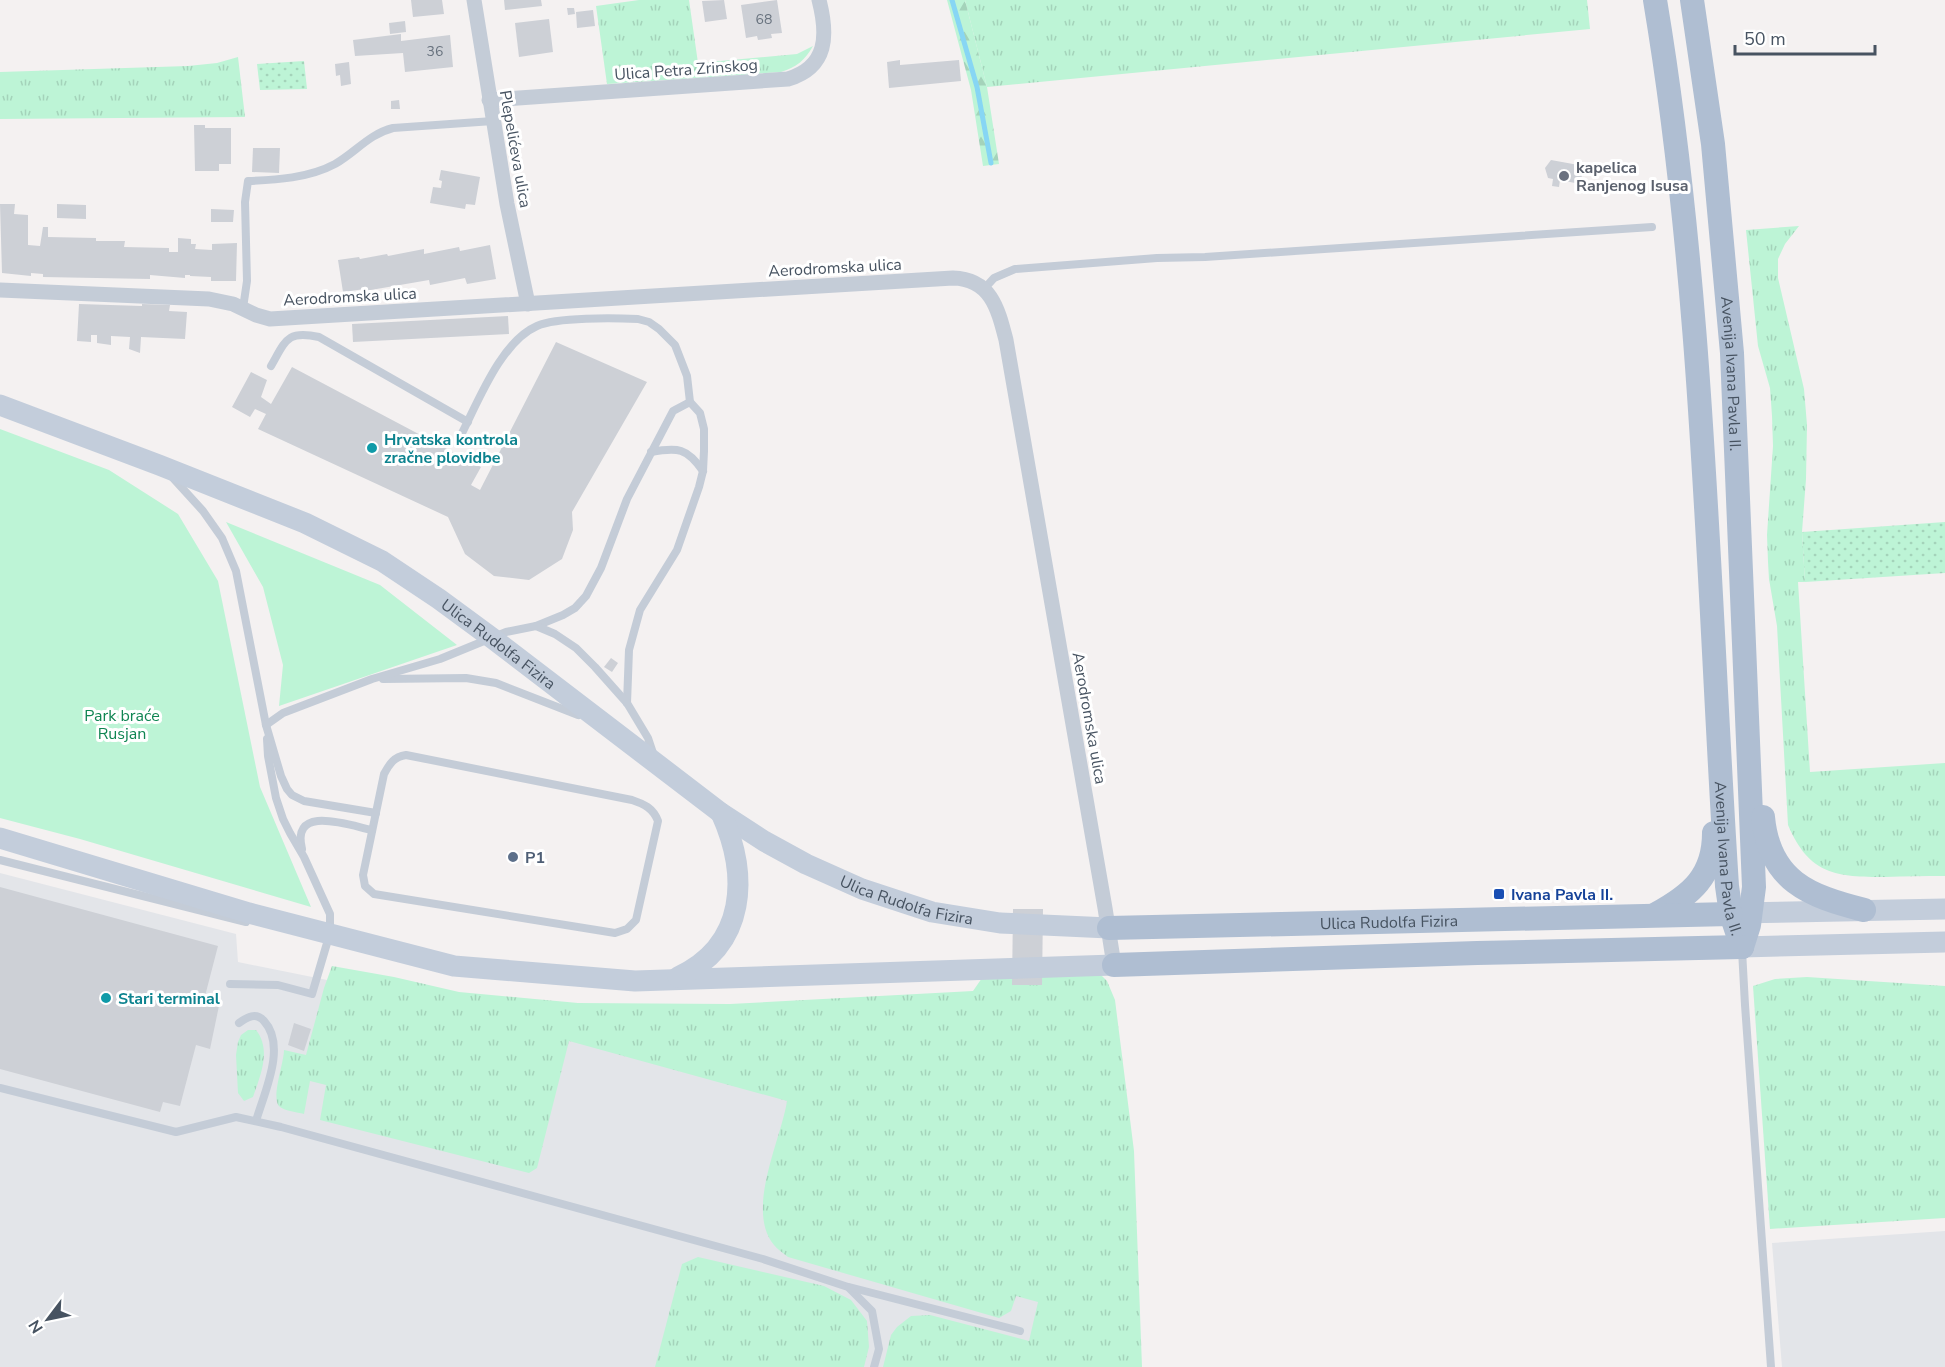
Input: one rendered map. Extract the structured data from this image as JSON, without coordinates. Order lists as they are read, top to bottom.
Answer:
{
  "streets": {
    "main road": ["Avenija Ivana Pavla II.", "Ulica Rudolfa Fizira"],
    "street": ["Ulica Petra Zrinskog", "Plepelićeva ulica", "Aerodromska ulica"]
  },
  "crossings": [
    ["Ulica Petra Zrinskog", "Plepelićeva ulica"],
    ["Plepelićeva ulica", "Aerodromska ulica"],
    ["Aerodromska ulica", "Ulica Rudolfa Fizira"],
    ["Avenija Ivana Pavla II.", "Ulica Rudolfa Fizira"]
  ],
  "parks": ["Park braće Rusjan"],
  "places": {
    "other": [
      "kapelica Ranjenog Isusa",
      "Hrvatska kontrola zračne plovidbe",
      "P1",
      "Stari terminal"
    ],
    "transit": ["Ivana Pavla II."]
  },
  "house_numbers": ["68", "36"],
  "scale_bar": "50 m",
  "north": "bottom left"
}
